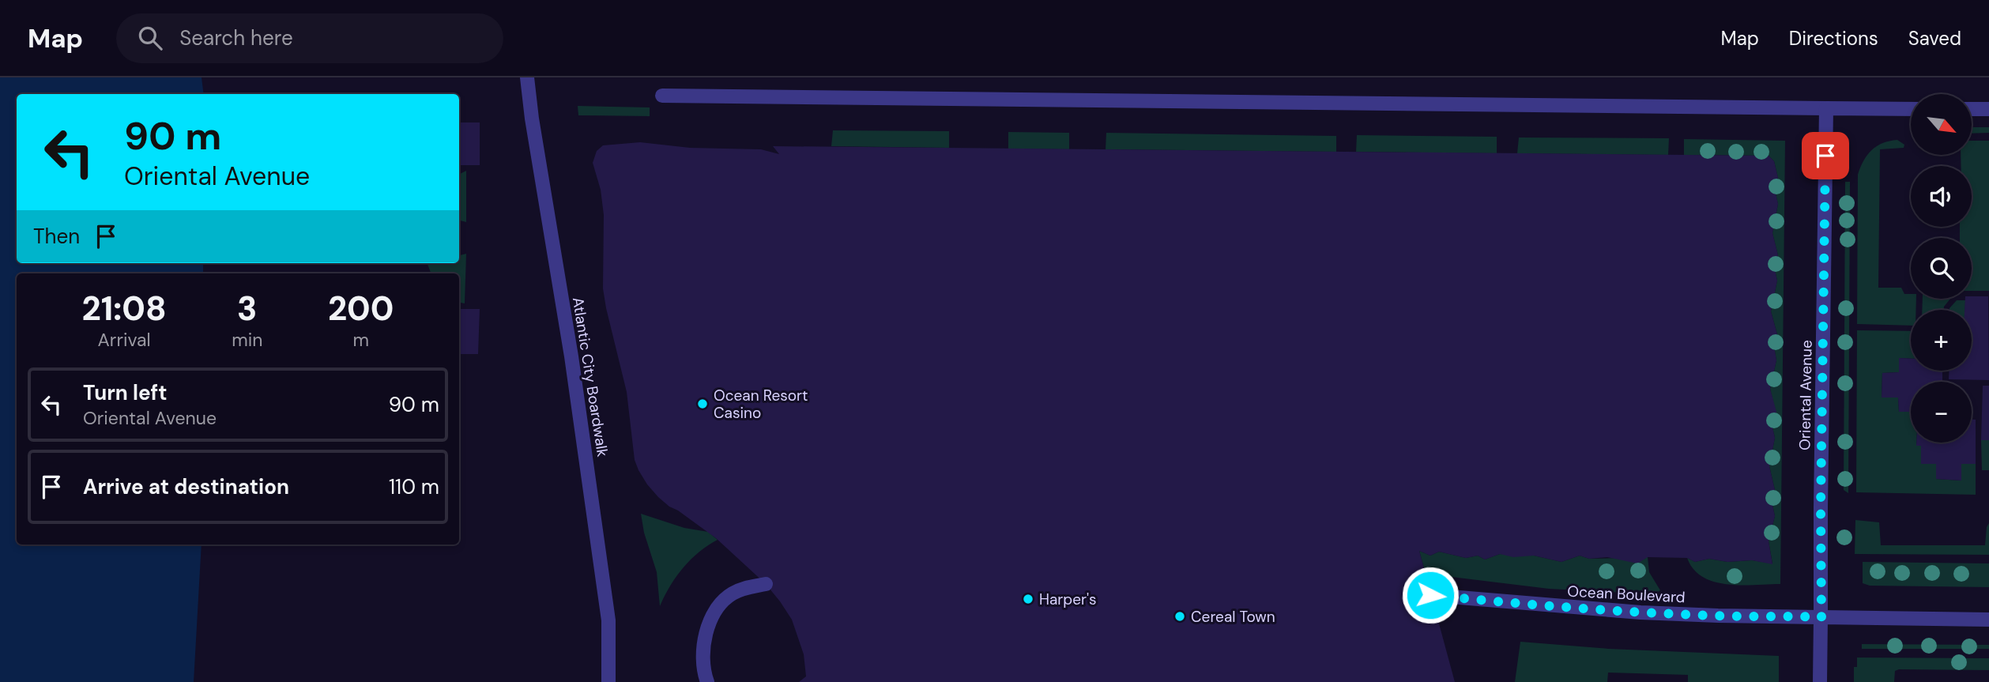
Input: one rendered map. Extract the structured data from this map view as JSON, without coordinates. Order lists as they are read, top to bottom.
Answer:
{
  "streets": {
    "street": ["Atlantic City Boardwalk", "Oriental Avenue", "Ocean Boulevard"]
  },
  "crossings": [
    ["Oriental Avenue", "Ocean Boulevard"]
  ],
  "places": ["Ocean Resort Casino", "Harper's", "Cereal Town"],
  "north": "bottom right",
  "page": {
    "header": "Map",
    "search": "Search here",
    "nav": ["Map", "Directions", "Saved"],
    "map_buttons": ["+", "−"],
    "turn": ["90 m", "Oriental Avenue"],
    "then": "Then",
    "eta": [
      "21:08",
      "Arrival",
      "3",
      "min",
      "200",
      "m"
    ],
    "list": [
      {
        "name": "Turn left",
        "note": "Oriental Avenue",
        "value": "90 m"
      },
      {
        "name": "Arrive at destination",
        "value": "110 m"
      }
    ]
  }
}
